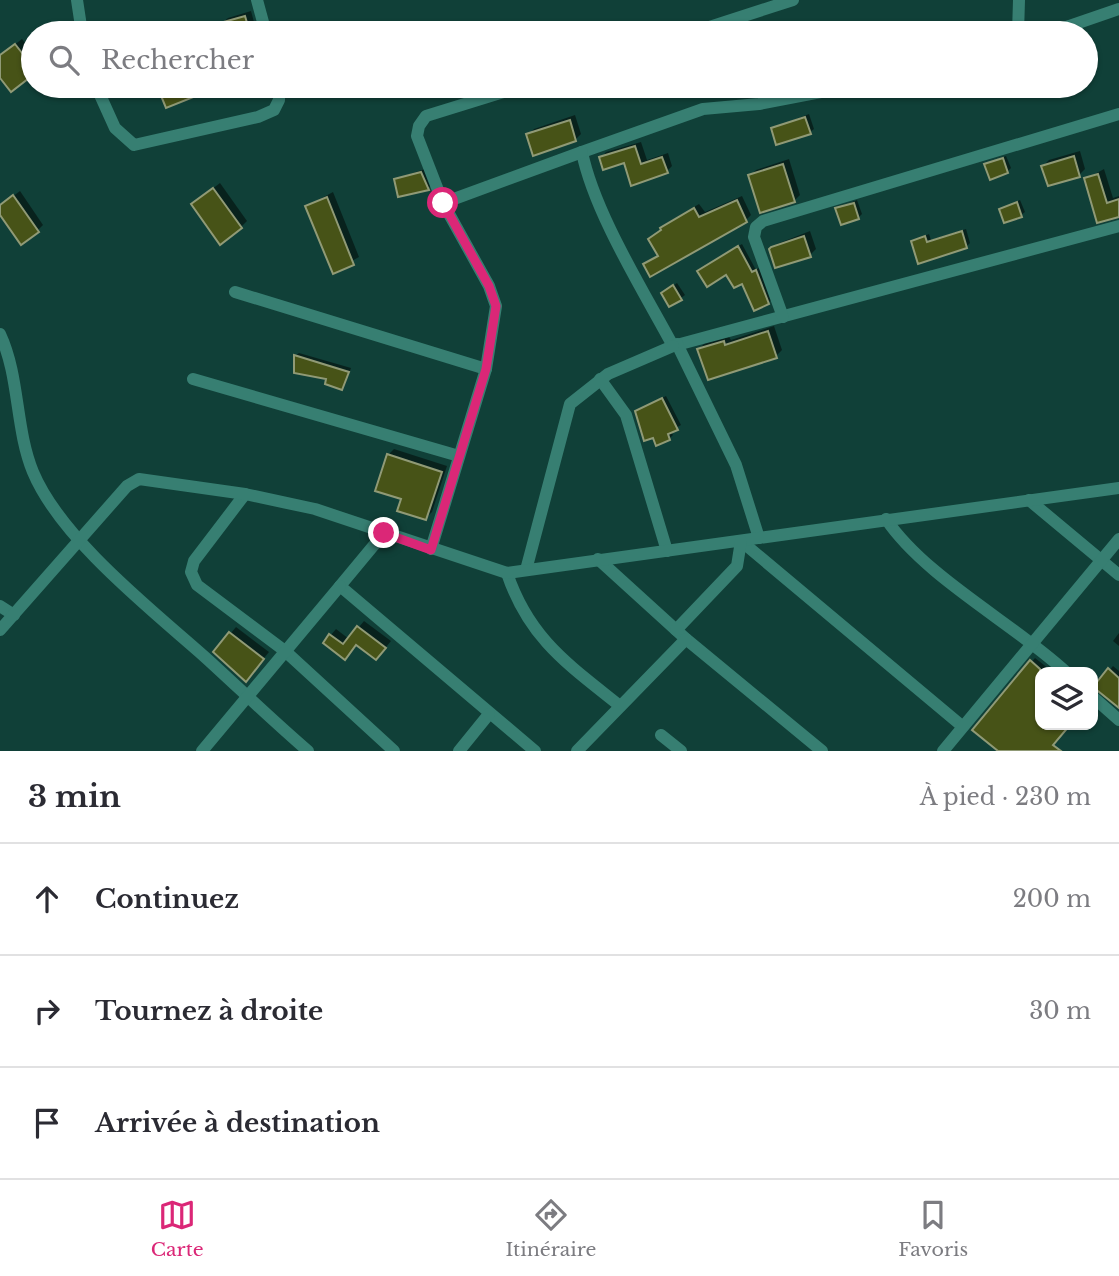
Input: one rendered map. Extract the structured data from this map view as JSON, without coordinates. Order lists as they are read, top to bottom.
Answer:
{
  "page": {
    "search": "Rechercher",
    "heading": ["3 min", "À pied · 230 m"],
    "list": [
      ["Continuez", "200 m"],
      ["Tournez à droite", "30 m"],
      "Arrivée à destination"
    ],
    "nav": ["Carte", "Itinéraire", "Favoris"]
  }
}
